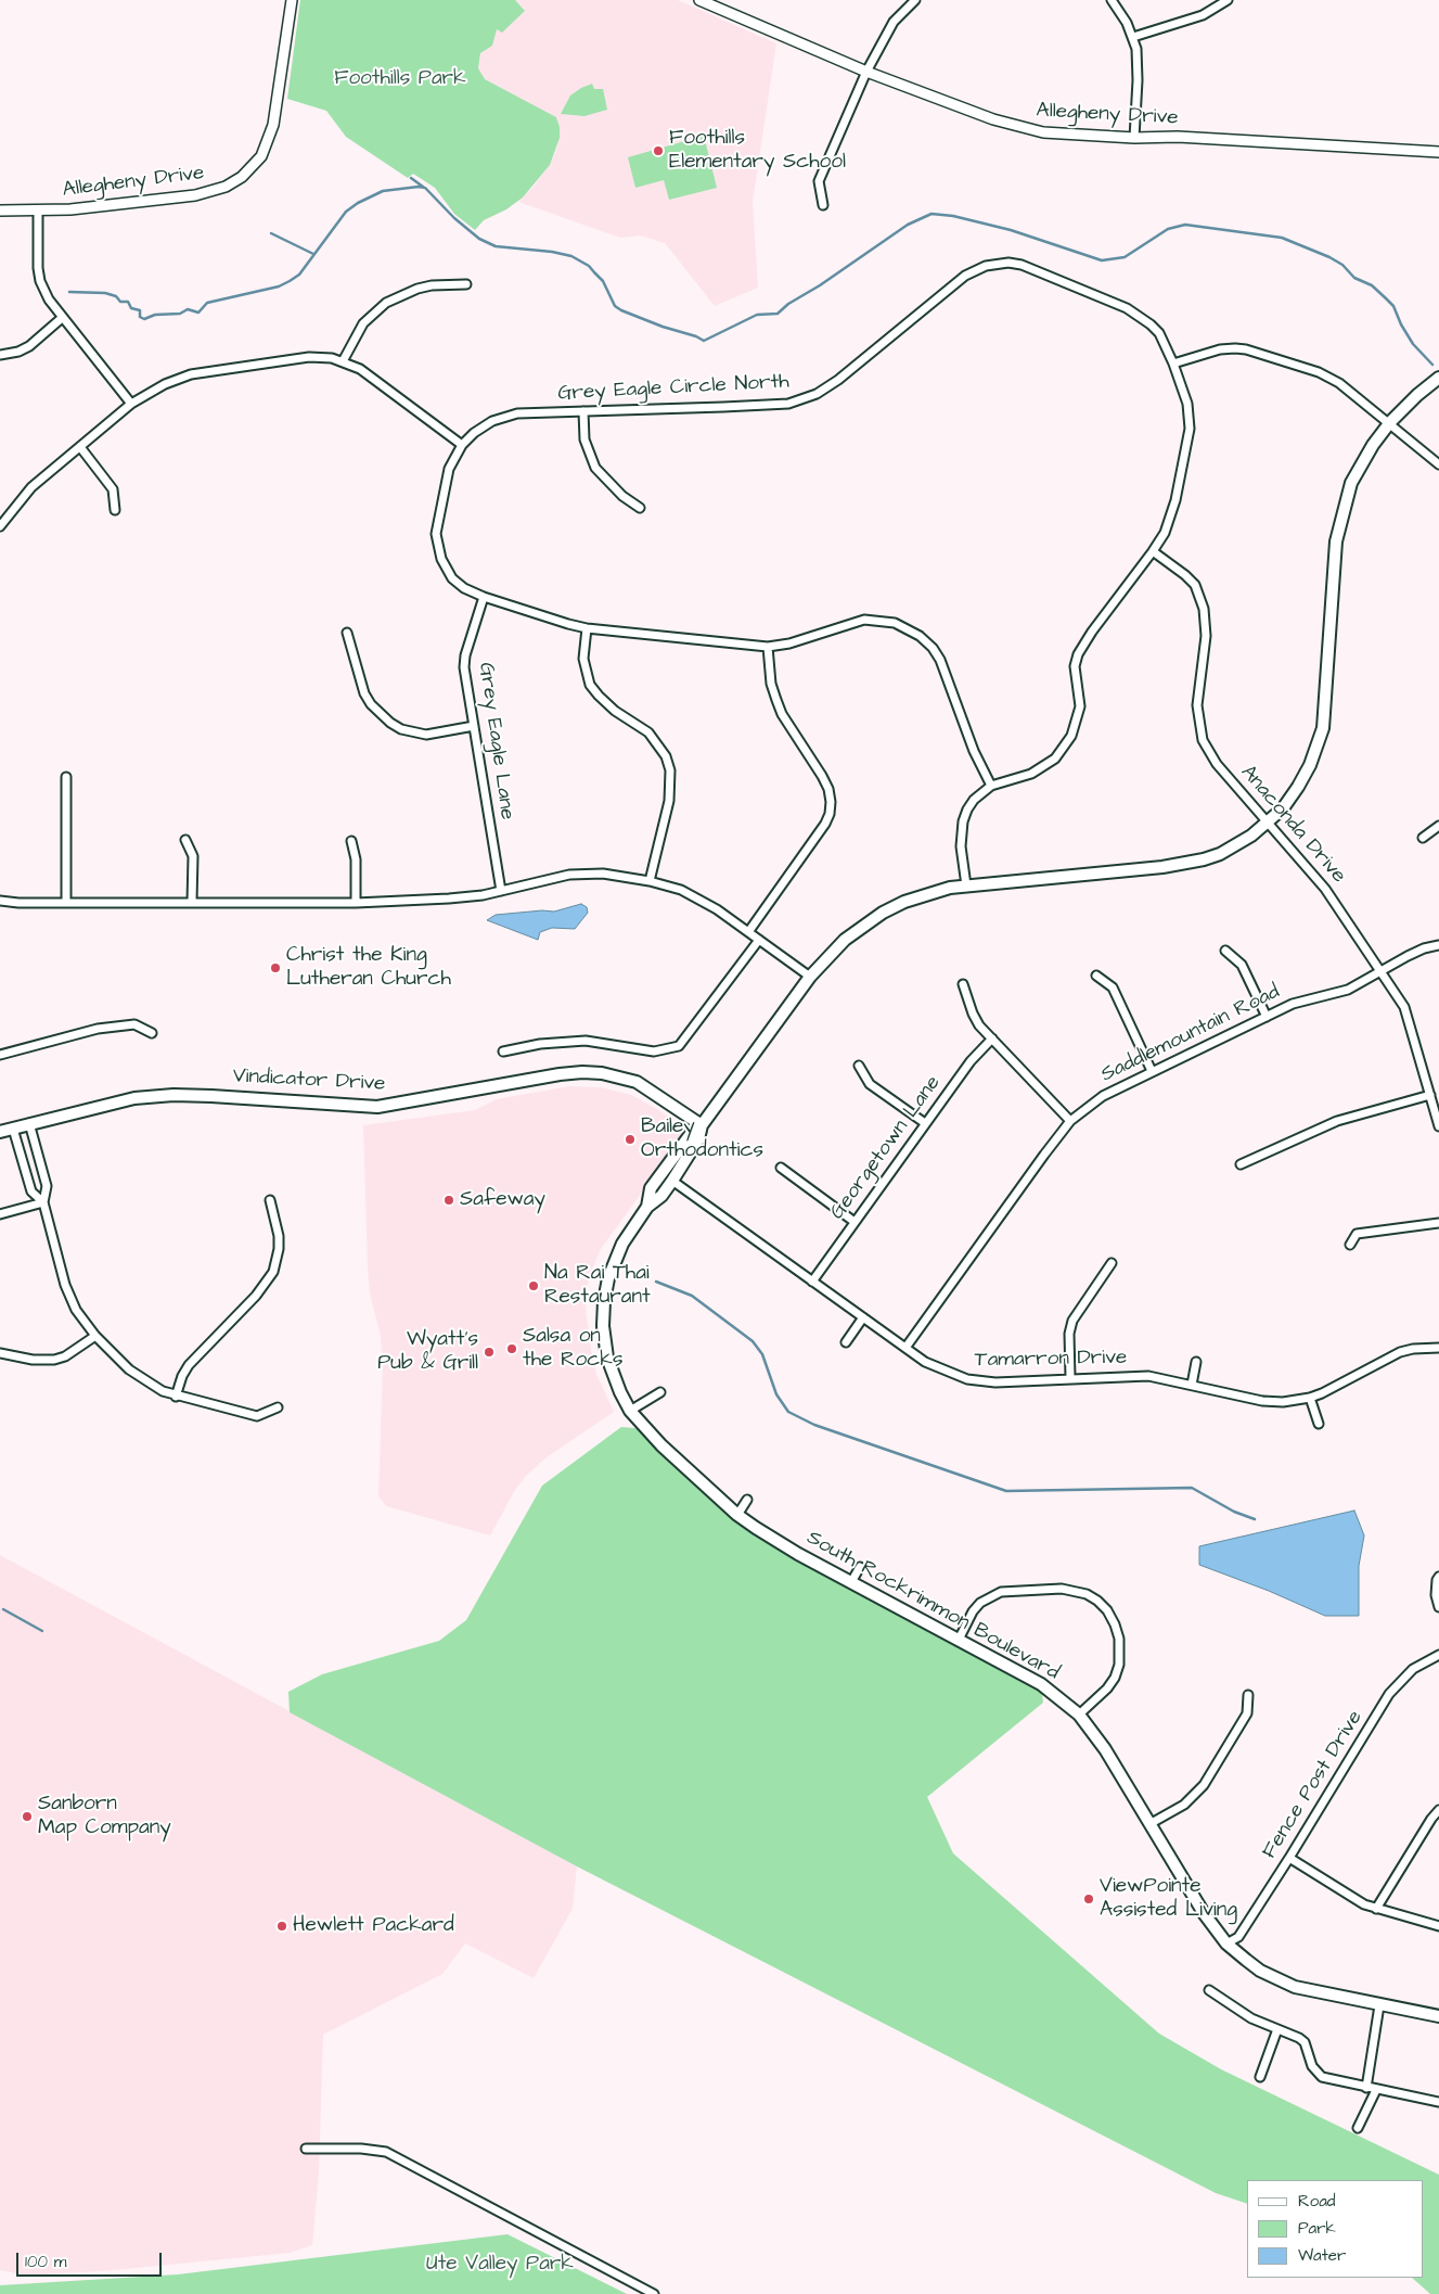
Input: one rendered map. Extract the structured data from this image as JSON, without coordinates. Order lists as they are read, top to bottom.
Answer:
{
  "streets": {
    "main road": ["Vindicator Drive", "South Rockrimmon Boulevard"],
    "street": [
      "Allegheny Drive",
      "Grey Eagle Circle North",
      "Grey Eagle Lane",
      "Anaconda Drive",
      "Saddlemountain Road",
      "Georgetown Lane",
      "Tamarron Drive",
      "Fence Post Drive"
    ]
  },
  "crossings": [
    ["Grey Eagle Circle North", "Anaconda Drive"],
    ["Anaconda Drive", "Saddlemountain Road"],
    ["Anaconda Drive", "South Rockrimmon Boulevard"],
    ["Saddlemountain Road", "Tamarron Drive"],
    ["Vindicator Drive", "South Rockrimmon Boulevard"],
    ["Georgetown Lane", "Tamarron Drive"],
    ["Tamarron Drive", "South Rockrimmon Boulevard"],
    ["South Rockrimmon Boulevard", "Fence Post Drive"]
  ],
  "parks": ["Foothills Park", "Ute Valley Park"],
  "places": [
    "Foothills Elementary School",
    "Christ the King Lutheran Church",
    "Bailey Orthodontics",
    "Safeway",
    "Na Rai Thai Restaurant",
    "Salsa on the Rocks",
    "Wyatt's Pub & Grill",
    "Sanborn Map Company",
    "ViewPointe Assisted Living",
    "Hewlett Packard"
  ],
  "legend": ["Road", "Park", "Water"],
  "scale_bar": "100 m"
}
